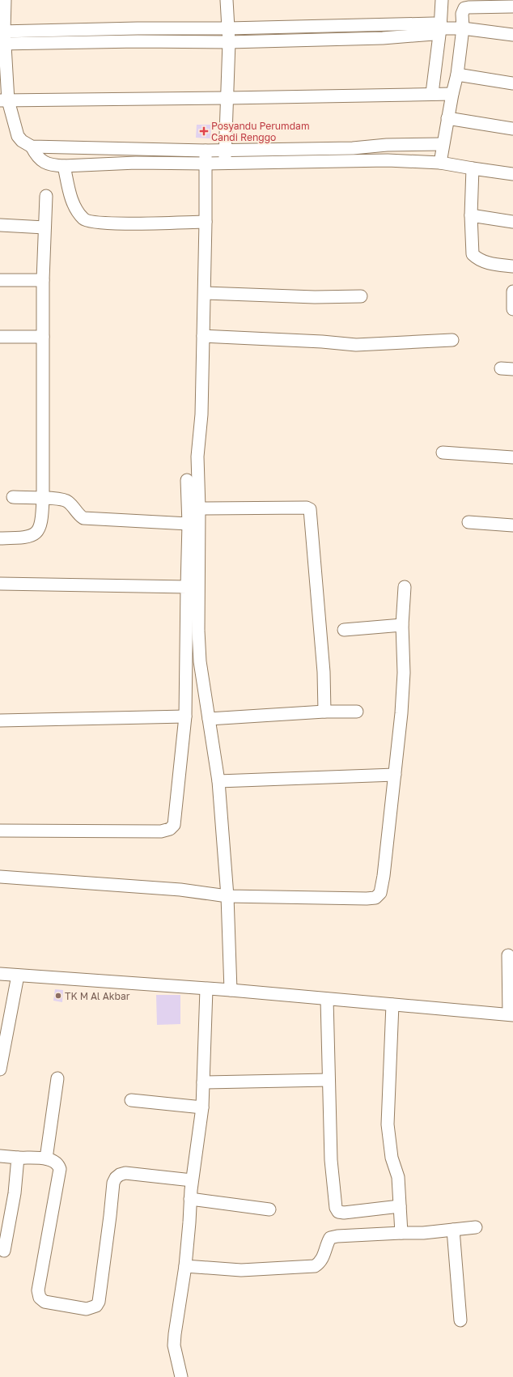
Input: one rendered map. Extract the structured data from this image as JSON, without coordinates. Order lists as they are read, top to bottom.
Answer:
{
  "places": {
    "health": ["Posyandu Perumdam Candi Renggo"],
    "other": ["TK M Al Akbar"]
  }
}
